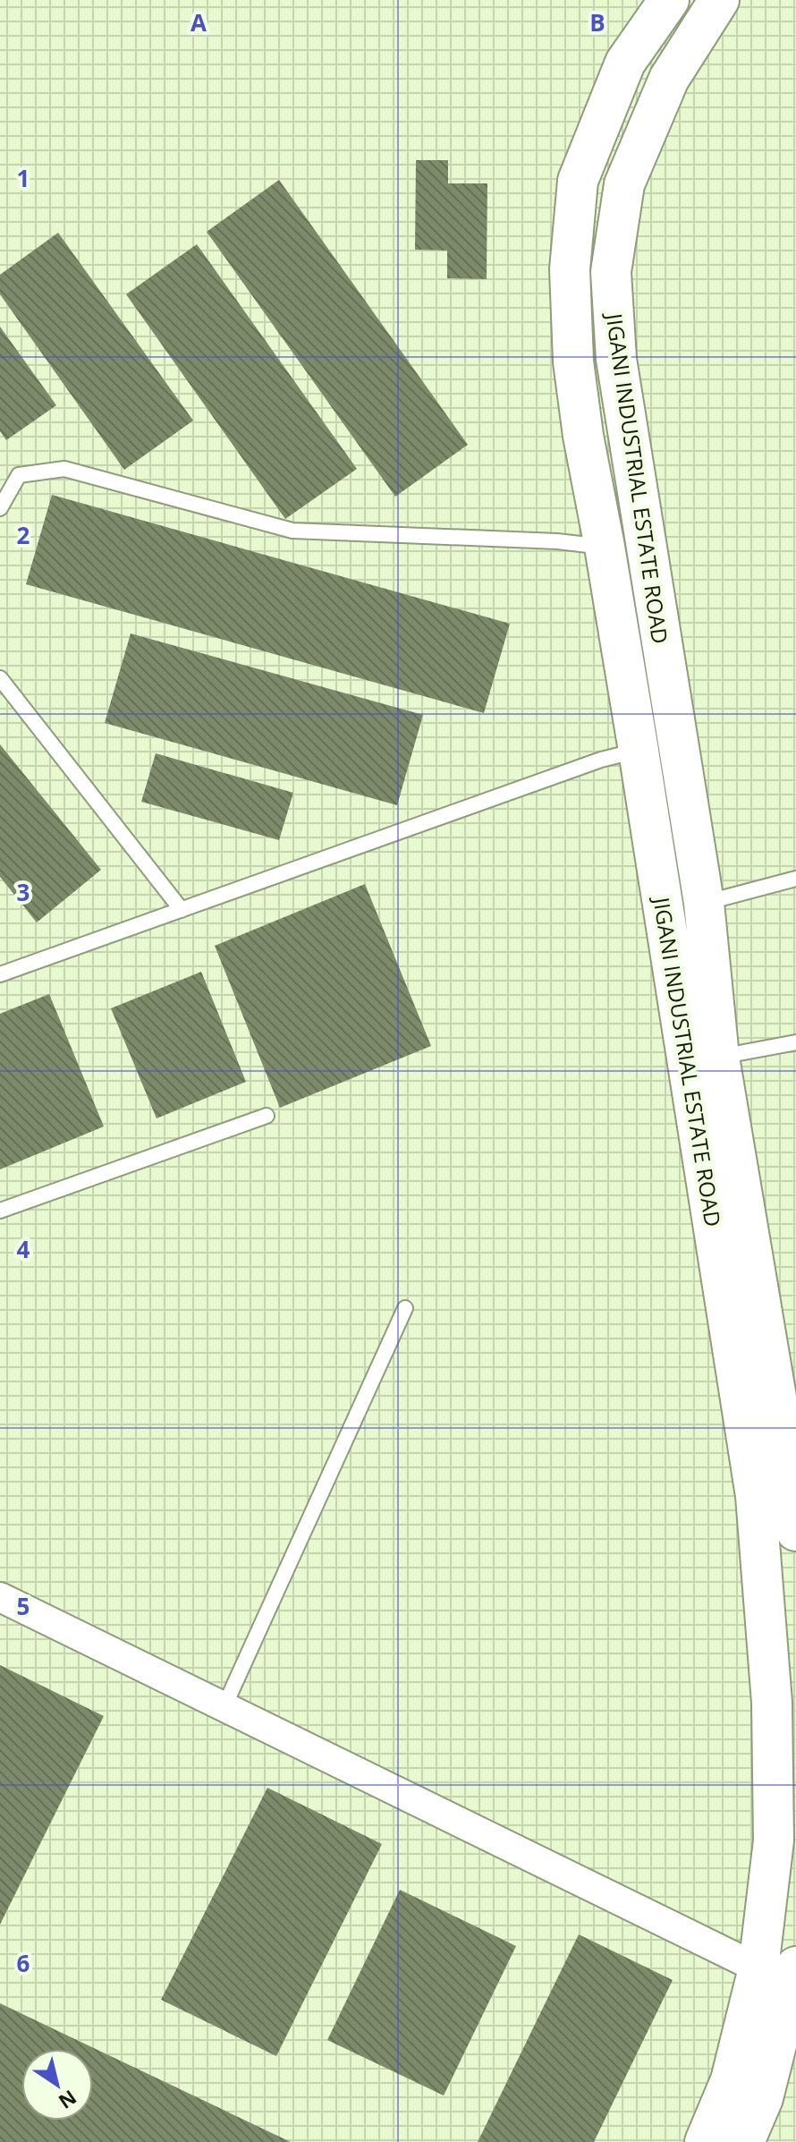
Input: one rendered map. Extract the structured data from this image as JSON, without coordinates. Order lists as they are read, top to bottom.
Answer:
{
  "streets": {
    "main road": ["JIGANI INDUSTRIAL ESTATE ROAD"]
  },
  "north": "bottom right",
  "grid": {
    "columns": ["A", "B"],
    "rows": [
      "1",
      "2",
      "3",
      "4",
      "5",
      "6"
    ]
  }
}
